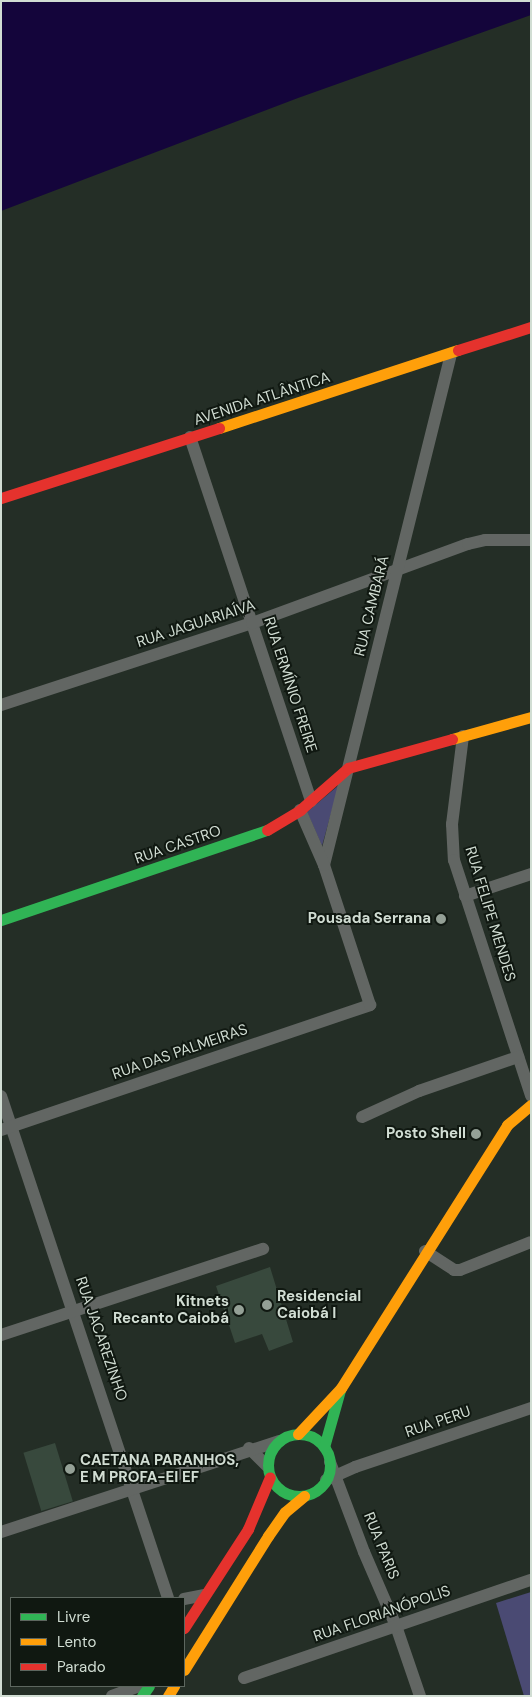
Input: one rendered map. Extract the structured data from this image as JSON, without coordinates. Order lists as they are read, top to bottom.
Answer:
{
  "streets": {
    "street": [
      "AVENIDA ATLÂNTICA",
      "RUA CAMBARÁ",
      "RUA JAGUARIAÍVA",
      "RUA ERMÍNIO FREIRE",
      "RUA CASTRO",
      "RUA FELIPE MENDES",
      "RUA DAS PALMEIRAS",
      "RUA JACAREZINHO",
      "RUA PERU",
      "RUA PARIS",
      "RUA FLORIANÓPOLIS"
    ]
  },
  "crossings": [
    ["AVENIDA ATLÂNTICA", "RUA CAMBARÁ"],
    ["AVENIDA ATLÂNTICA", "RUA ERMÍNIO FREIRE"],
    ["RUA CAMBARÁ", "RUA JAGUARIAÍVA"],
    ["RUA CAMBARÁ", "RUA CASTRO"],
    ["RUA CAMBARÁ", "RUA DAS PALMEIRAS"],
    ["RUA JAGUARIAÍVA", "RUA ERMÍNIO FREIRE"],
    ["RUA ERMÍNIO FREIRE", "RUA CASTRO"],
    ["RUA DAS PALMEIRAS", "RUA JACAREZINHO"],
    ["RUA PERU", "RUA PARIS"],
    ["RUA PARIS", "RUA FLORIANÓPOLIS"]
  ],
  "places": [
    "Pousada Serrana",
    "Posto Shell",
    "Residencial Caiobá I",
    "Kitnets Recanto Caiobá",
    "CAETANA PARANHOS, E M PROFA-EI EF"
  ],
  "legend": ["Livre", "Lento", "Parado"]
}
